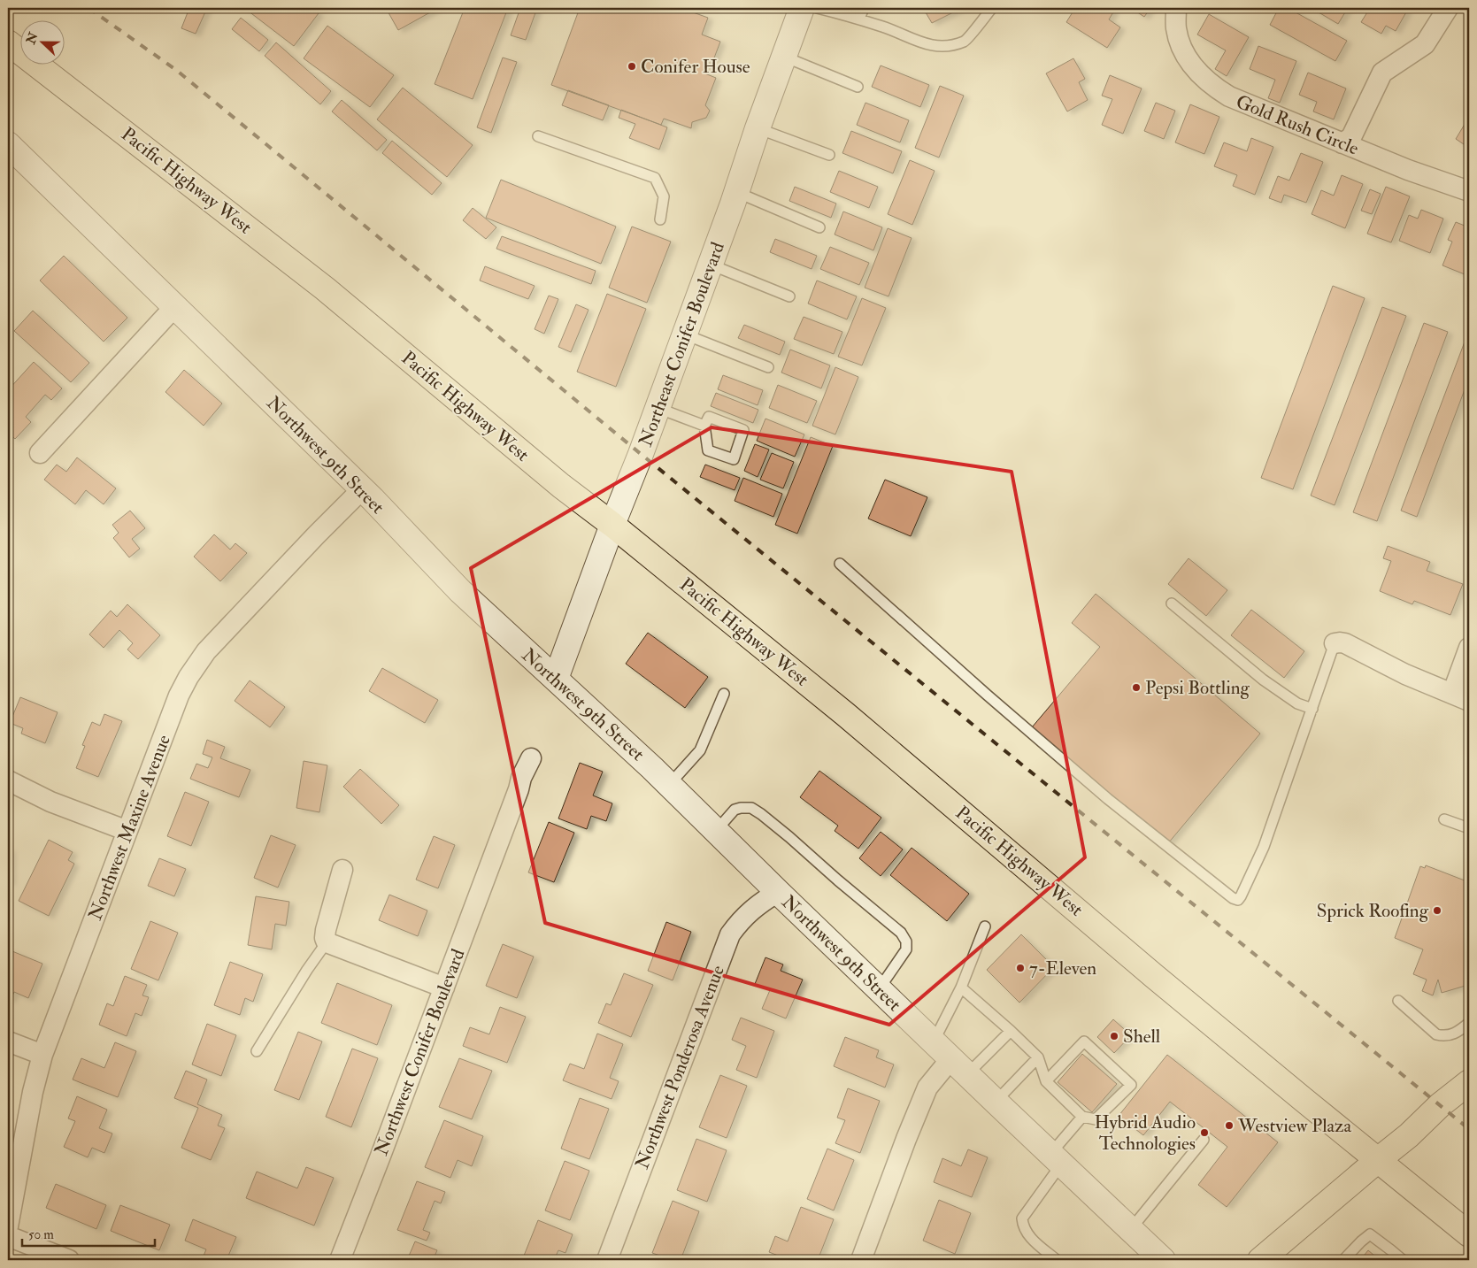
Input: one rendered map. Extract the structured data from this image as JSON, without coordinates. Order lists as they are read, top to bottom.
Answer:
{
  "streets": {
    "main road": ["Pacific Highway West"],
    "street": [
      "Gold Rush Circle",
      "Northeast Conifer Boulevard",
      "Northwest 9th Street",
      "Northwest Maxine Avenue",
      "Northwest Conifer Boulevard",
      "Northwest Ponderosa Avenue"
    ]
  },
  "crossings": [
    ["Pacific Highway West", "Northeast Conifer Boulevard"],
    ["Northeast Conifer Boulevard", "Northwest 9th Street"],
    ["Northwest 9th Street", "Northwest Maxine Avenue"],
    ["Northwest 9th Street", "Northwest Ponderosa Avenue"]
  ],
  "places": [
    "Conifer House",
    "Pepsi Bottling",
    "Sprick Roofing",
    "7-Eleven",
    "Shell",
    "Westview Plaza",
    "Hybrid Audio Technologies"
  ],
  "scale_bar": "50 m",
  "north": "left"
}
